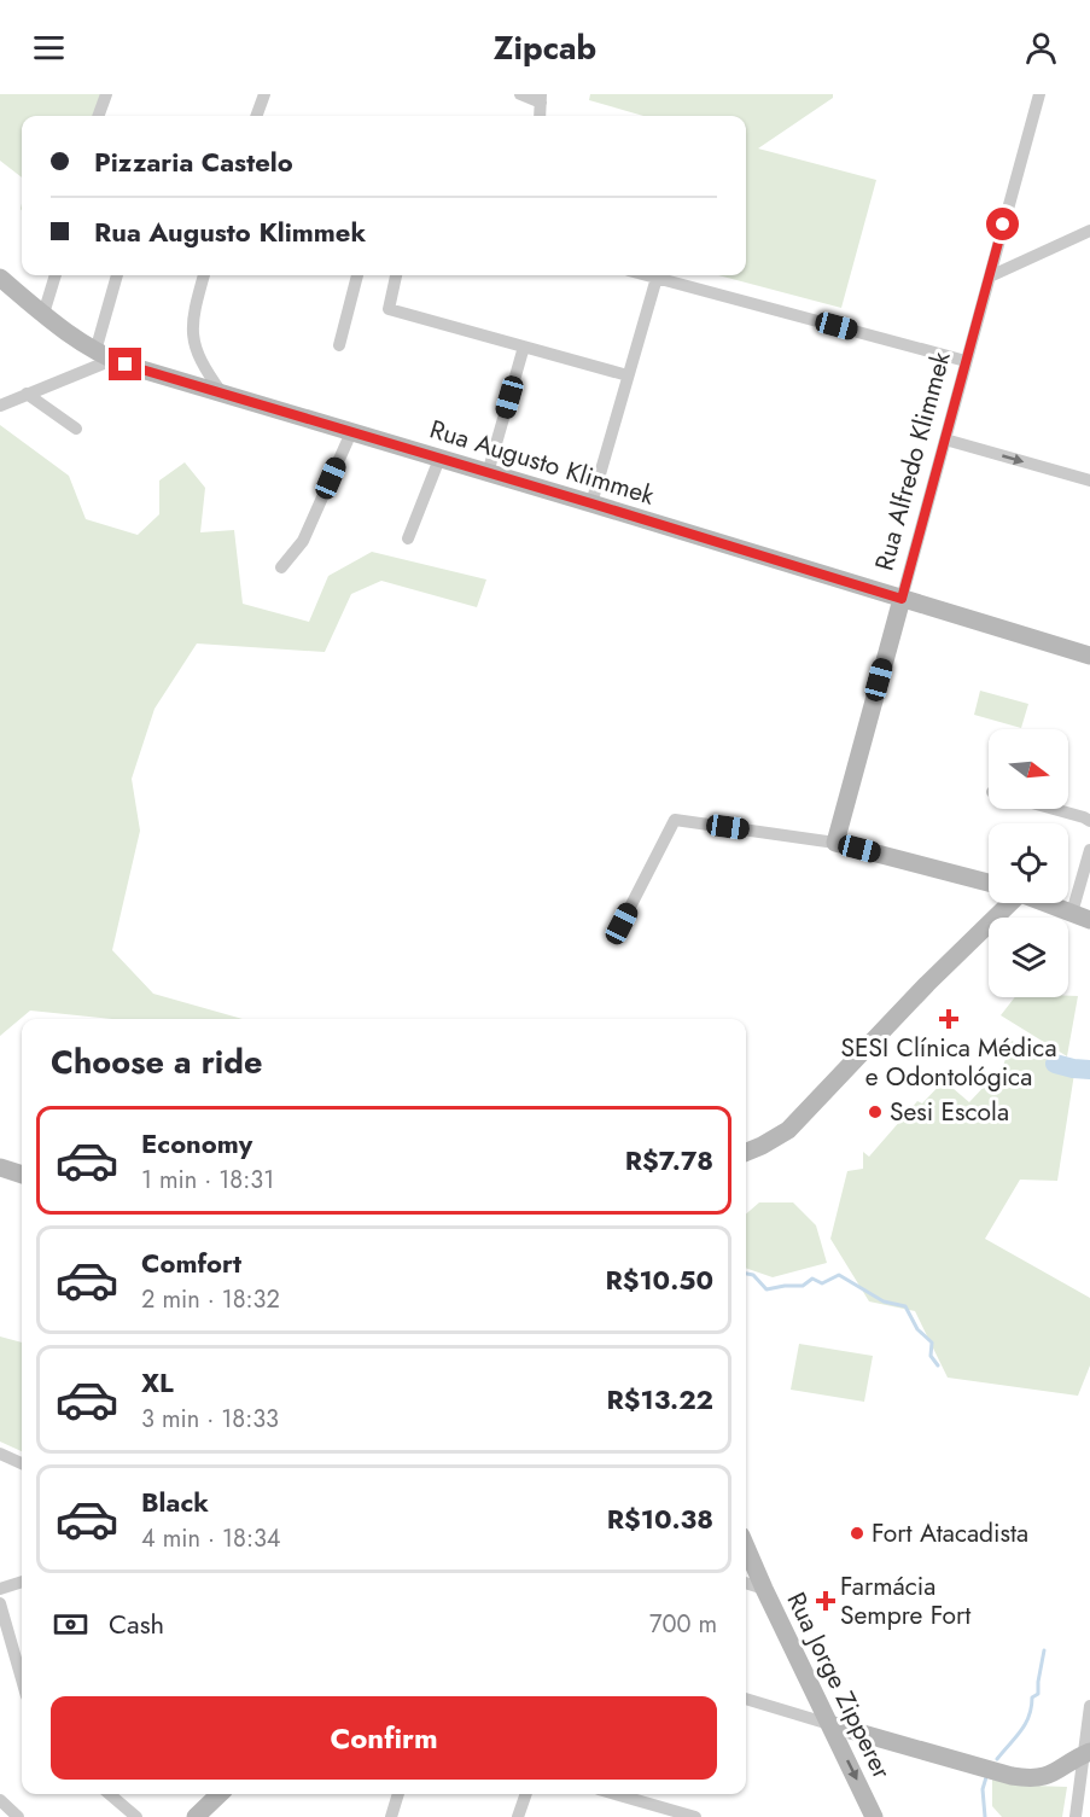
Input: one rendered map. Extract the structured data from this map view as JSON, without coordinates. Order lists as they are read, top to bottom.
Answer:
{
  "streets": {
    "street": ["Rua Alfredo Klimmek", "Rua Augusto Klimmek", "Rua Jorge Zipperer"]
  },
  "crossings": [
    ["Rua Alfredo Klimmek", "Rua Augusto Klimmek"]
  ],
  "places": {
    "health": ["SESI Clínica Médica e Odontológica", "Farmácia Sempre Fort"],
    "other": ["Sesi Escola", "Fort Atacadista"]
  },
  "north": "right",
  "page": {
    "header": "Zipcab",
    "banner": ["Pizzaria Castelo", "Rua Augusto Klimmek"],
    "heading": "Choose a ride",
    "list": [
      {
        "name": "Economy",
        "note": "1 min · 18:31",
        "value": "R$7.78"
      },
      {
        "name": "Comfort",
        "note": "2 min · 18:32",
        "value": "R$10.50"
      },
      {
        "name": "XL",
        "note": "3 min · 18:33",
        "value": "R$13.22"
      },
      {
        "name": "Black",
        "note": "4 min · 18:34",
        "value": "R$10.38"
      }
    ],
    "pay": ["Cash", "700 m"],
    "buttons": "Confirm"
  }
}
